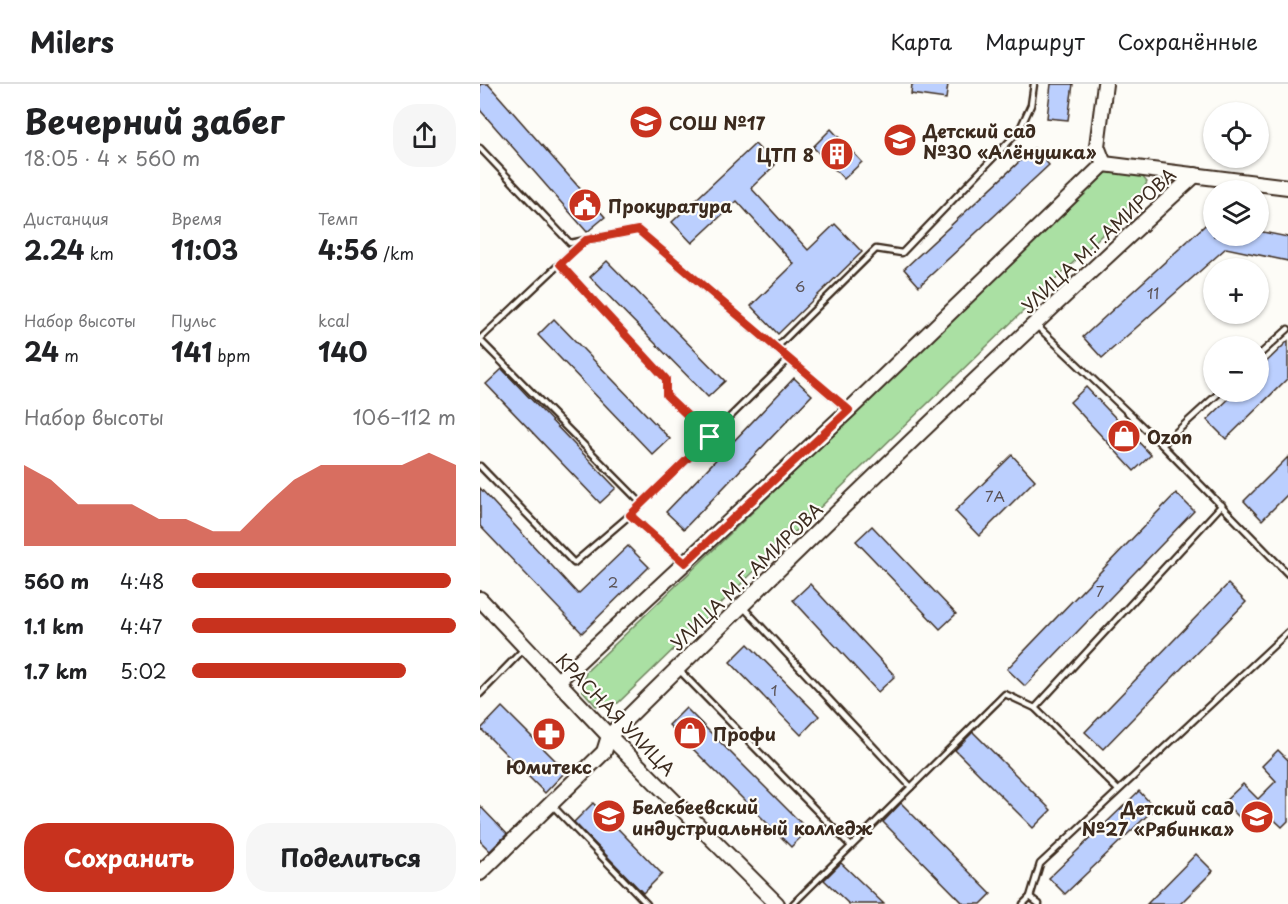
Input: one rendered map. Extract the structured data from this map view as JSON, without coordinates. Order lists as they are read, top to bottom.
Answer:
{
  "streets": {
    "street": ["УЛИЦА М.Г.АМИРОВА", "КРАСНАЯ УЛИЦА"]
  },
  "crossings": [
    ["УЛИЦА М.Г.АМИРОВА", "КРАСНАЯ УЛИЦА"]
  ],
  "places": {
    "school or university": [
      "СОШ №17",
      "Детский сад №30 «Алёнушка»",
      "Белебеевский индустриальный колледж",
      "Детский сад №27 «Рябинка»"
    ],
    "building": ["ЦТП 8"],
    "public building": ["Прокуратура"],
    "shop": ["Ozon", "Профи"],
    "pharmacy": ["Юмитекс"]
  },
  "house_numbers": [
    "6",
    "11",
    "7А",
    "2",
    "7",
    "1"
  ],
  "page": {
    "header": "Milers",
    "nav": ["Карта", "Маршрут", "Сохранённые"],
    "heading": ["Вечерний забег", "18:05 · 4 × 560 m"],
    "map_buttons": ["+", "−"],
    "stats": [
      ["Дистанция", "2.24 km"],
      ["Время", "11:03"],
      ["Темп", "4:56 /km"],
      ["Набор высоты", "24 m"],
      ["Пульс", "141 bpm"],
      ["kcal", "140"]
    ],
    "chart": ["Набор высоты", "106–112 m"],
    "list": [
      {
        "name": "560 m",
        "note": "4:48"
      },
      {
        "name": "1.1 km",
        "note": "4:47"
      },
      {
        "name": "1.7 km",
        "note": "5:02"
      }
    ],
    "buttons": ["Сохранить", "Поделиться"]
  }
}
